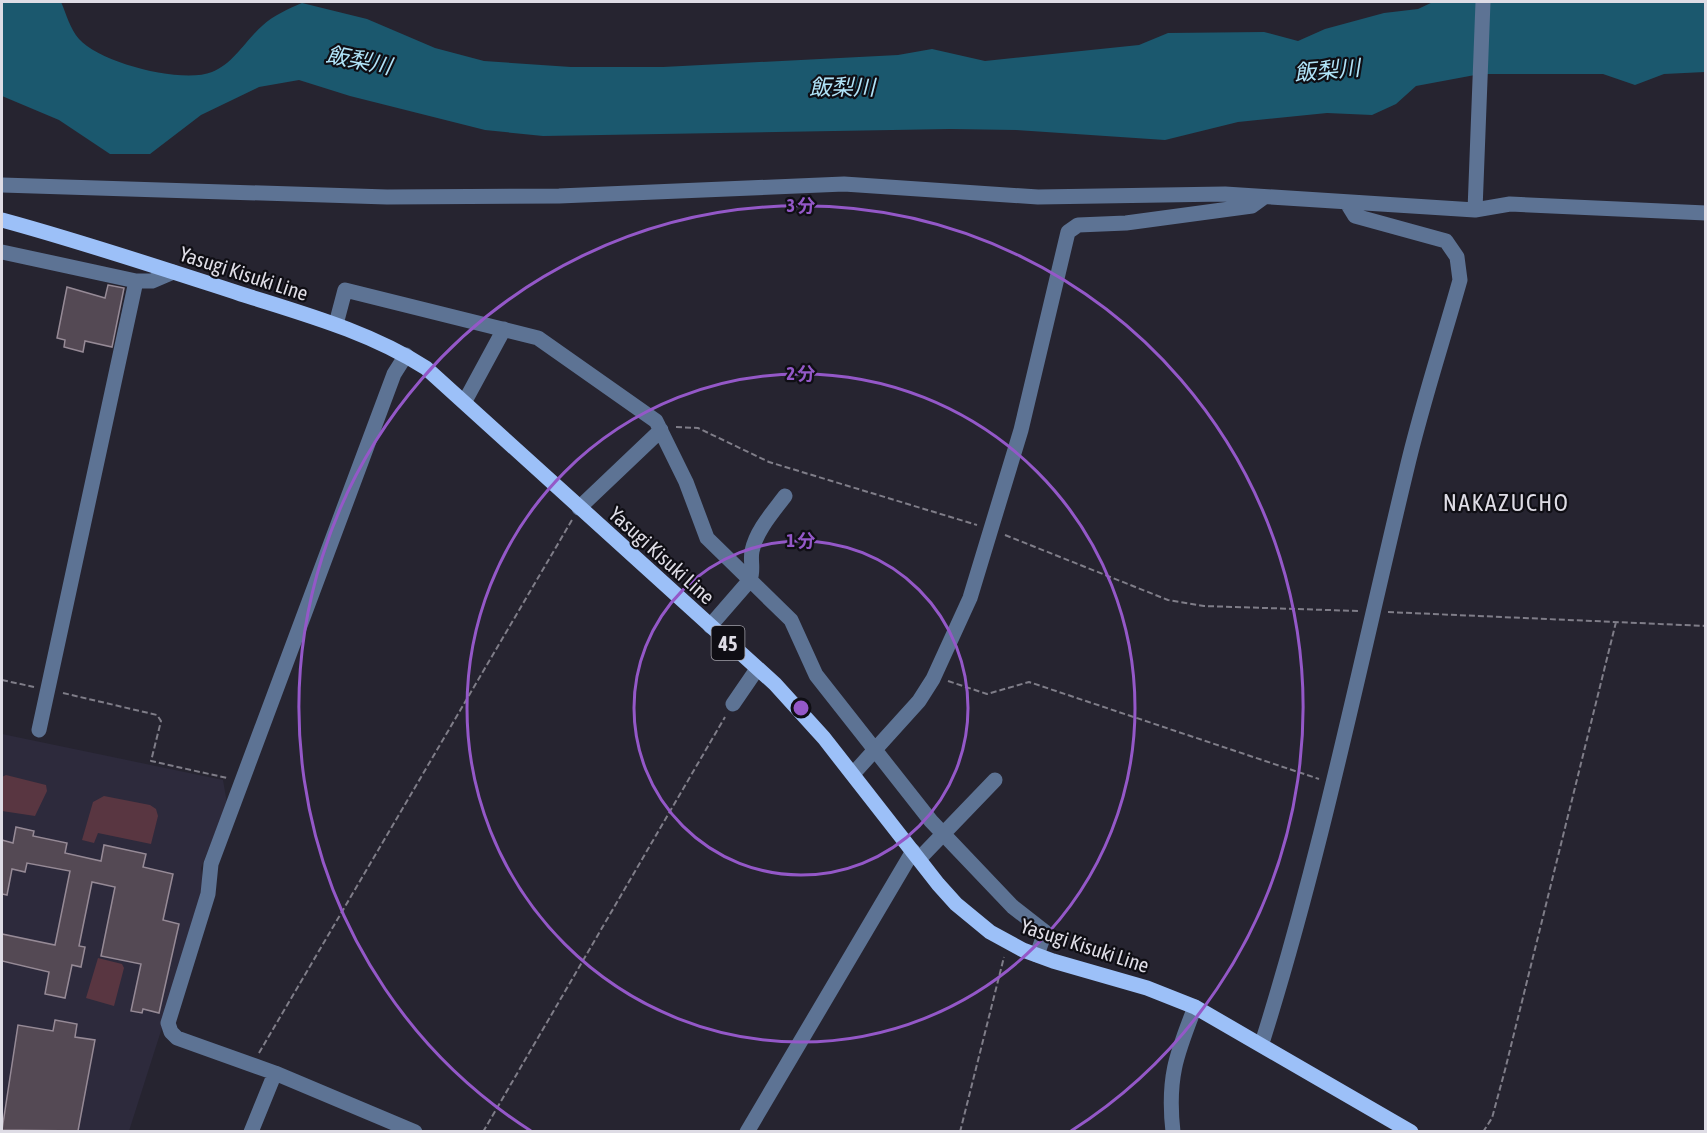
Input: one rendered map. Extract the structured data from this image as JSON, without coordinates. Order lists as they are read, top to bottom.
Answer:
{
  "streets": {
    "main road": ["Yasugi Kisuki Line", "45"]
  },
  "districts": ["NAKAZUCHO"],
  "water": ["飯梨川"],
  "rings": ["3 分", "2 分", "1 分"]
}
